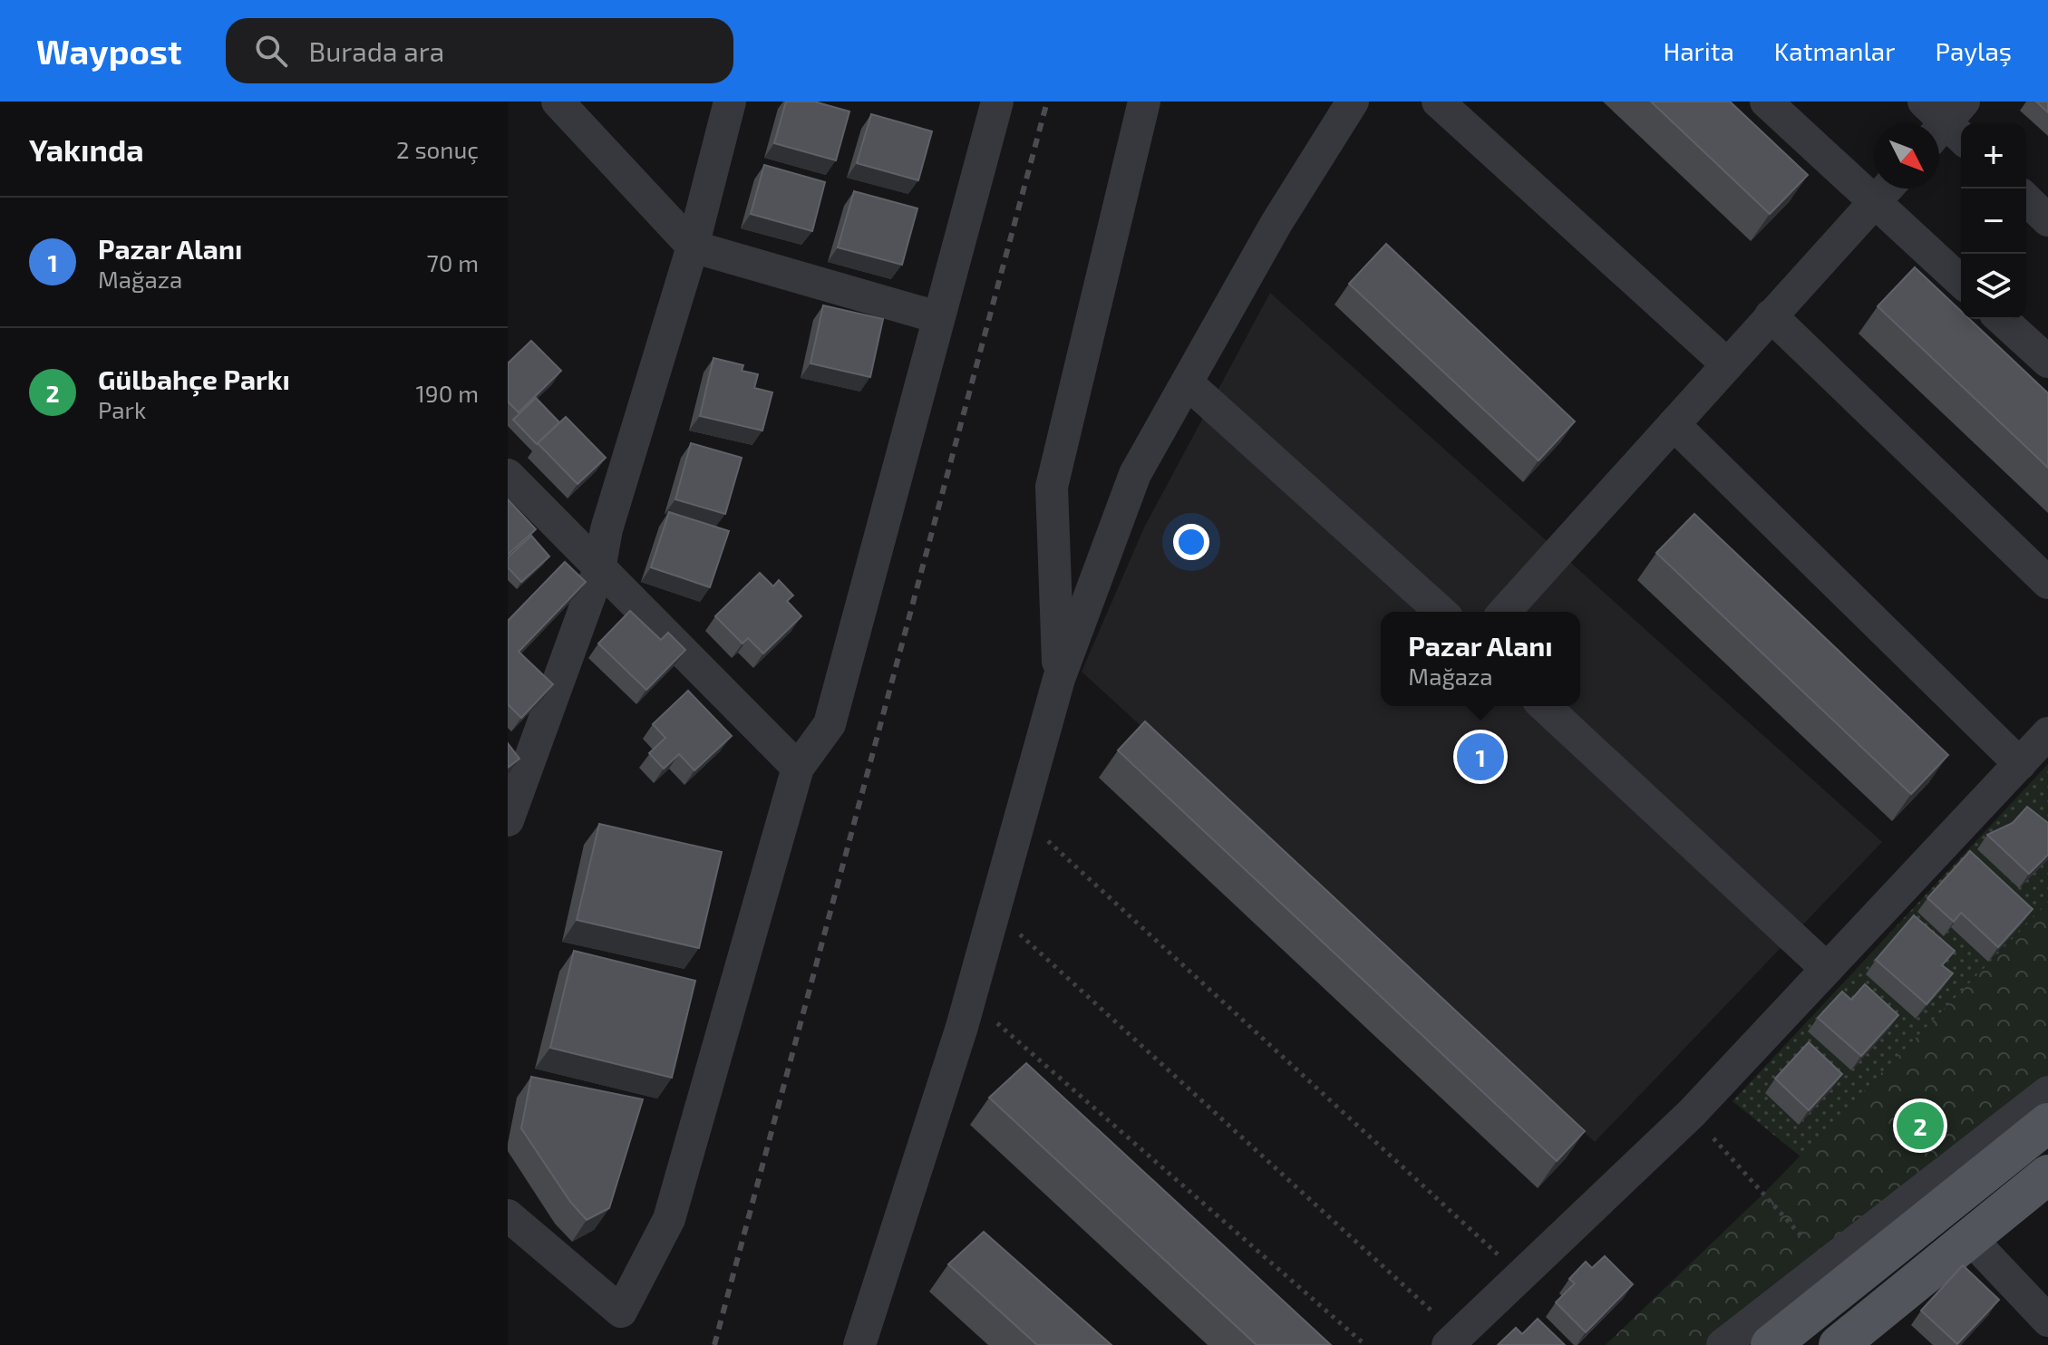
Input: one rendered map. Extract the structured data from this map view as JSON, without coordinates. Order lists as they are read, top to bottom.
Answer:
{
  "north": "bottom right",
  "page": {
    "header": "Waypost",
    "search": "Burada ara",
    "nav": ["Harita", "Katmanlar", "Paylaş"],
    "heading": ["Yakında", "2 sonuç"],
    "map_buttons": ["+", "−"],
    "list": [
      {
        "mark": "1",
        "name": "Pazar Alanı",
        "note": "Mağaza",
        "value": "70 m"
      },
      {
        "mark": "2",
        "name": "Gülbahçe Parkı",
        "note": "Park",
        "value": "190 m"
      }
    ],
    "popup": ["Pazar Alanı", "Mağaza"],
    "pins": ["1", "2"]
  }
}
